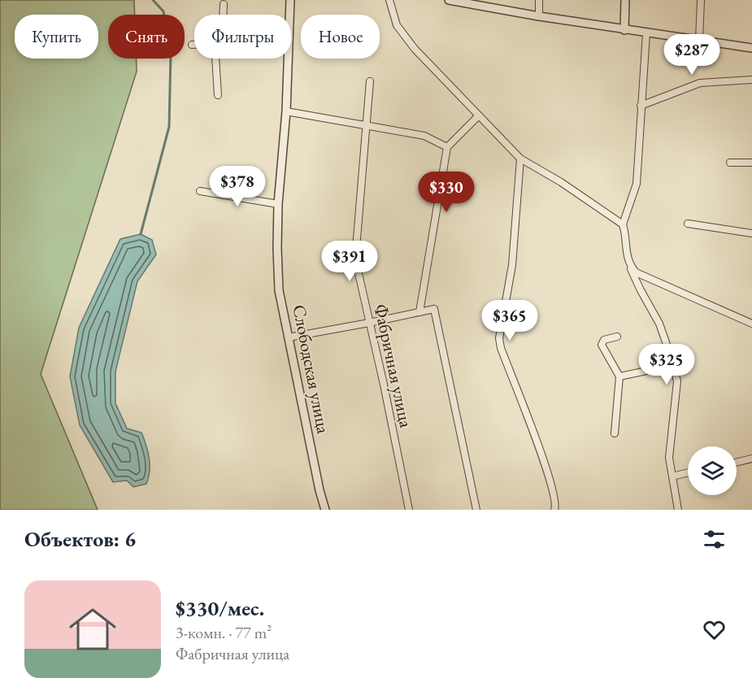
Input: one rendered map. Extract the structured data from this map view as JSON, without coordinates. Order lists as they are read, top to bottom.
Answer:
{
  "streets": {
    "street": ["Фабричная улица", "Слободская улица"]
  },
  "page": {
    "chip": [
      "Купить",
      "Снять",
      "Фильтры",
      "Новое"
    ],
    "price": [
      "$287",
      "$378",
      "$330",
      "$391",
      "$365",
      "$325"
    ],
    "heading": "Объектов: 6",
    "list": [
      {
        "name": "$330/мес.",
        "note": "3-комн. · 77 m² · Фабричная улица"
      }
    ]
  }
}
